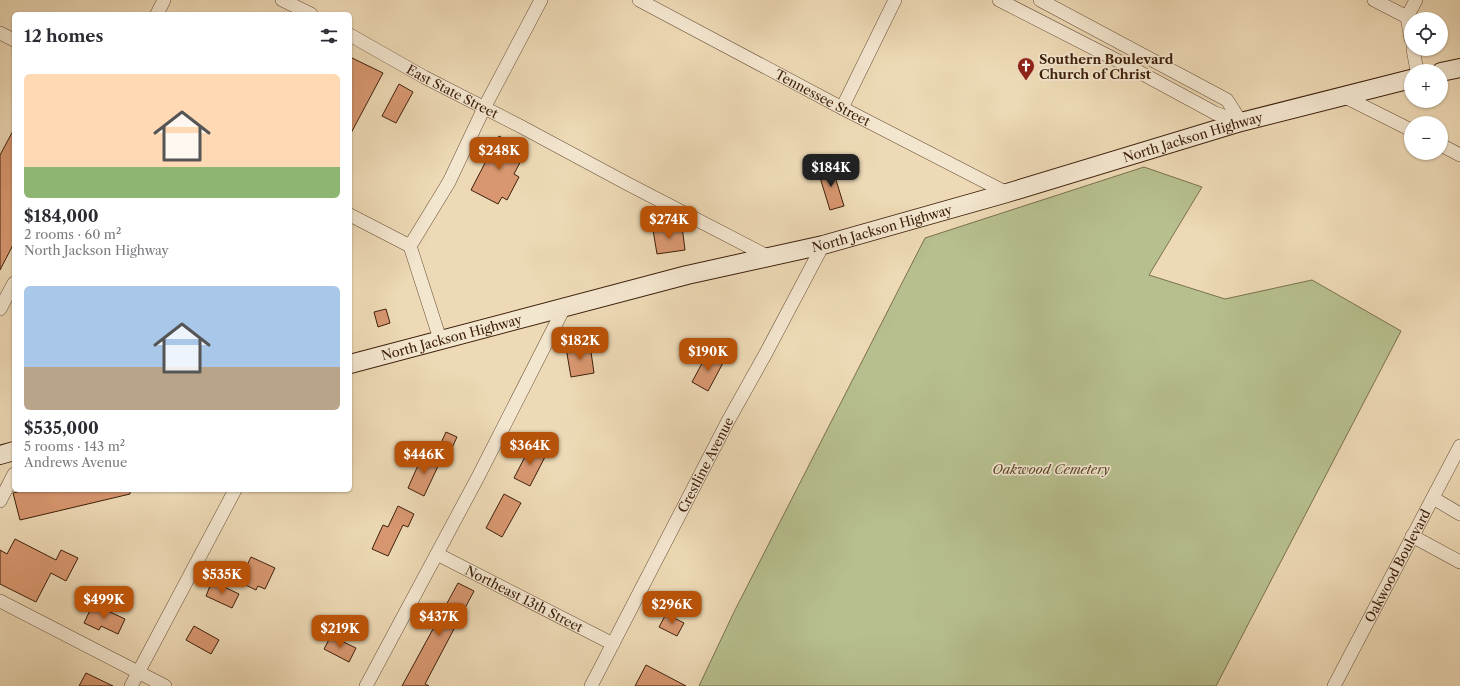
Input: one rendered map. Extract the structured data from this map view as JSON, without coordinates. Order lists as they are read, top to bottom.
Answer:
{
  "streets": {
    "main road": ["North Jackson Highway"],
    "street": [
      "East State Street",
      "Tennessee Street",
      "Crestline Avenue",
      "Oakwood Boulevard",
      "Northeast 13th Street"
    ]
  },
  "crossings": [
    ["East State Street", "North Jackson Highway"],
    ["Tennessee Street", "North Jackson Highway"],
    ["North Jackson Highway", "Crestline Avenue"],
    ["Crestline Avenue", "Northeast 13th Street"]
  ],
  "parks": ["Oakwood Cemetery"],
  "places": {
    "church": ["Southern Boulevard Church of Christ"]
  },
  "page": {
    "map_buttons": ["+", "−"],
    "heading": "12 homes",
    "list": [
      {
        "name": "$184,000",
        "note": "2 rooms · 60 m² · North Jackson Highway"
      },
      {
        "name": "$535,000",
        "note": "5 rooms · 143 m² · Andrews Avenue"
      }
    ],
    "price": [
      "$248K",
      "$184K",
      "$274K",
      "$182K",
      "$190K",
      "$364K",
      "$446K",
      "$535K",
      "$499K",
      "$296K",
      "$437K",
      "$219K"
    ]
  }
}
